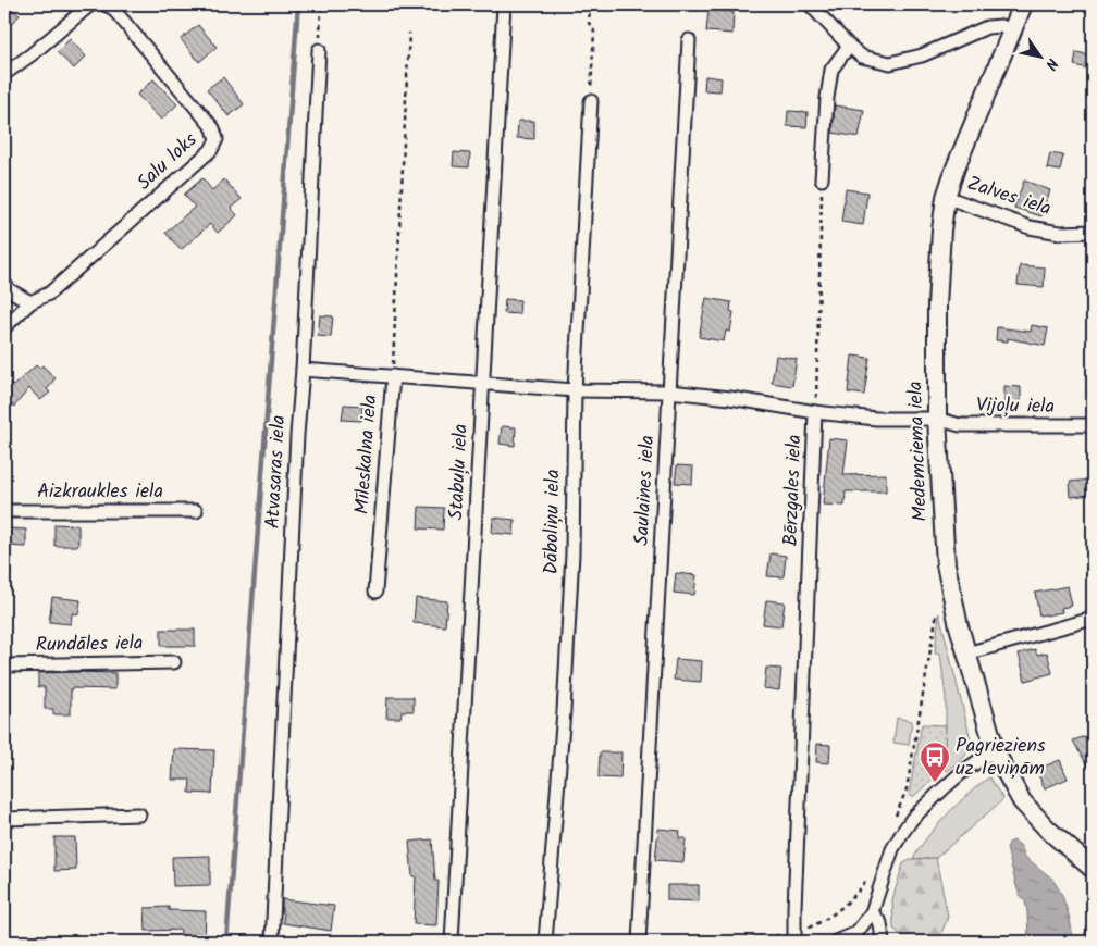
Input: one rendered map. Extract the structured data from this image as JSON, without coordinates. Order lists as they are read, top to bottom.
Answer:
{
  "streets": {
    "street": [
      "Salu loks",
      "Zalves iela",
      "Vijoļu iela",
      "Medemciema iela",
      "Mīleskalna iela",
      "Atvasaras iela",
      "Stabuļu iela",
      "Saulaines iela",
      "Bērzgales iela",
      "Aizkraukles iela",
      "Dāboliņu iela",
      "Rundāles iela"
    ]
  },
  "crossings": [
    ["Zalves iela", "Medemciema iela"],
    ["Vijoļu iela", "Medemciema iela"],
    ["Vijoļu iela", "Mīleskalna iela"],
    ["Vijoļu iela", "Stabuļu iela"],
    ["Vijoļu iela", "Saulaines iela"],
    ["Vijoļu iela", "Bērzgales iela"],
    ["Vijoļu iela", "Dāboliņu iela"],
    ["Mīleskalna iela", "Atvasaras iela"]
  ],
  "places": {
    "bus stop": ["Pagrieziens uz Ieviņām"]
  },
  "north": "bottom right"
}
